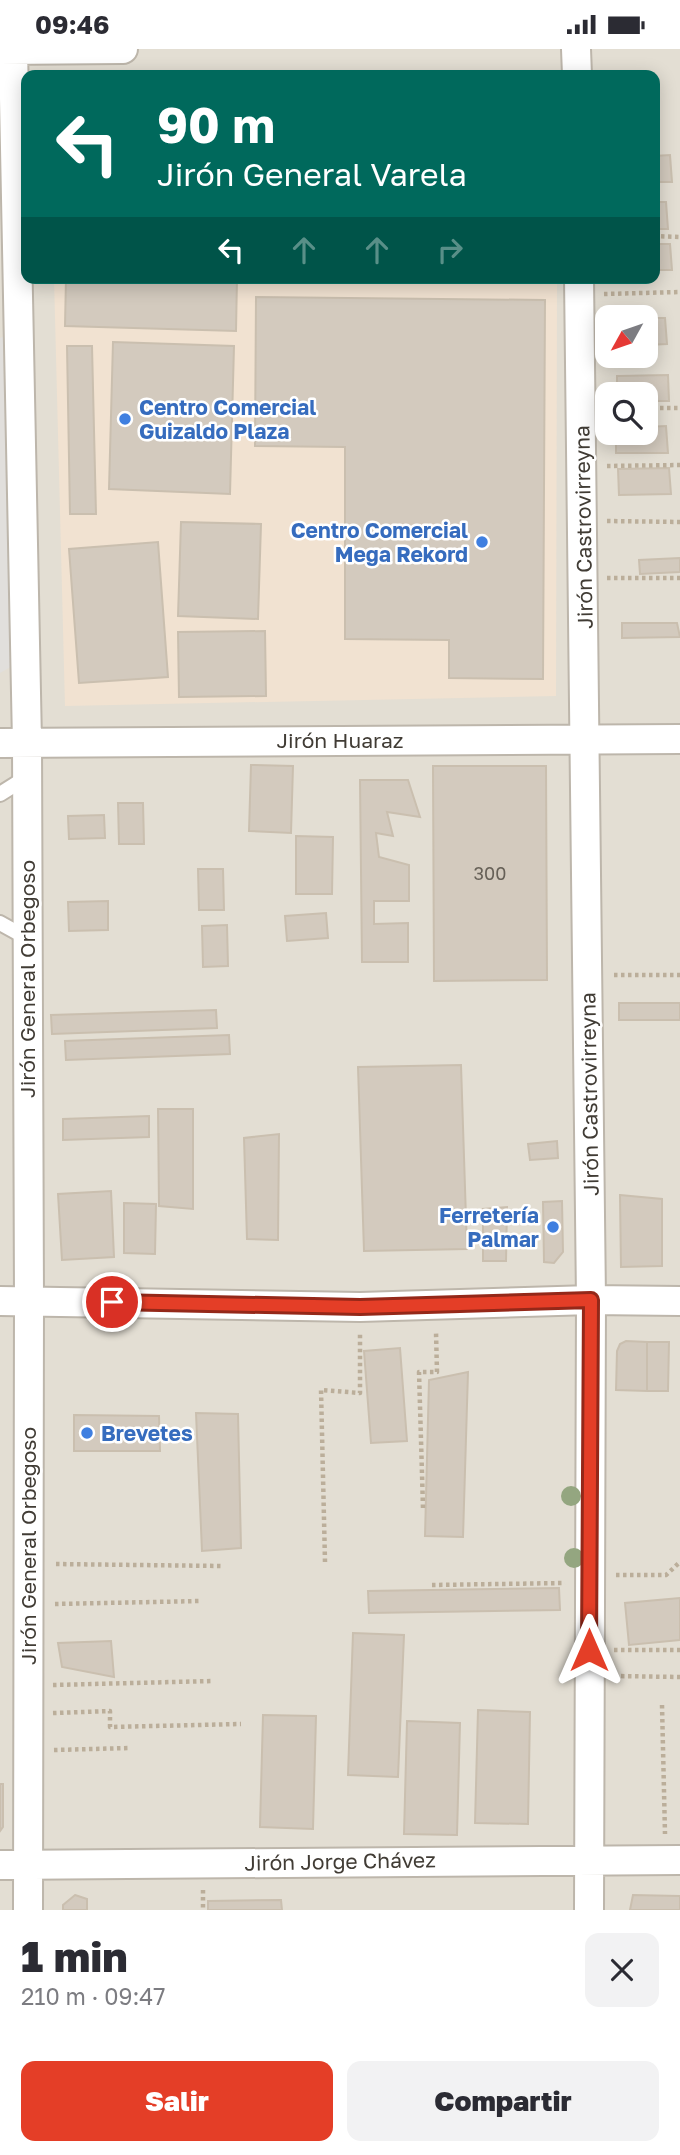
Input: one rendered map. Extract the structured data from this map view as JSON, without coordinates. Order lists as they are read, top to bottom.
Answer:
{
  "streets": {
    "street": [
      "Jirón Castrovirreyna",
      "Jirón Huaraz",
      "Jirón General Orbegoso",
      "Jirón Jorge Chávez"
    ]
  },
  "crossings": [
    ["Jirón Castrovirreyna", "Jirón Huaraz"],
    ["Jirón Castrovirreyna", "Jirón Jorge Chávez"],
    ["Jirón Huaraz", "Jirón General Orbegoso"],
    ["Jirón General Orbegoso", "Jirón Jorge Chávez"]
  ],
  "places": [
    "Centro Comercial Guizaldo Plaza",
    "Centro Comercial Mega Rekord",
    "Ferretería Palmar",
    "Brevetes"
  ],
  "house_numbers": ["300"],
  "north": "bottom left",
  "page": {
    "status": "09:46",
    "turn": ["90 m", "Jirón General Varela"],
    "heading": ["1 min", "210 m · 09:47"],
    "buttons": ["Salir", "Compartir"]
  }
}
